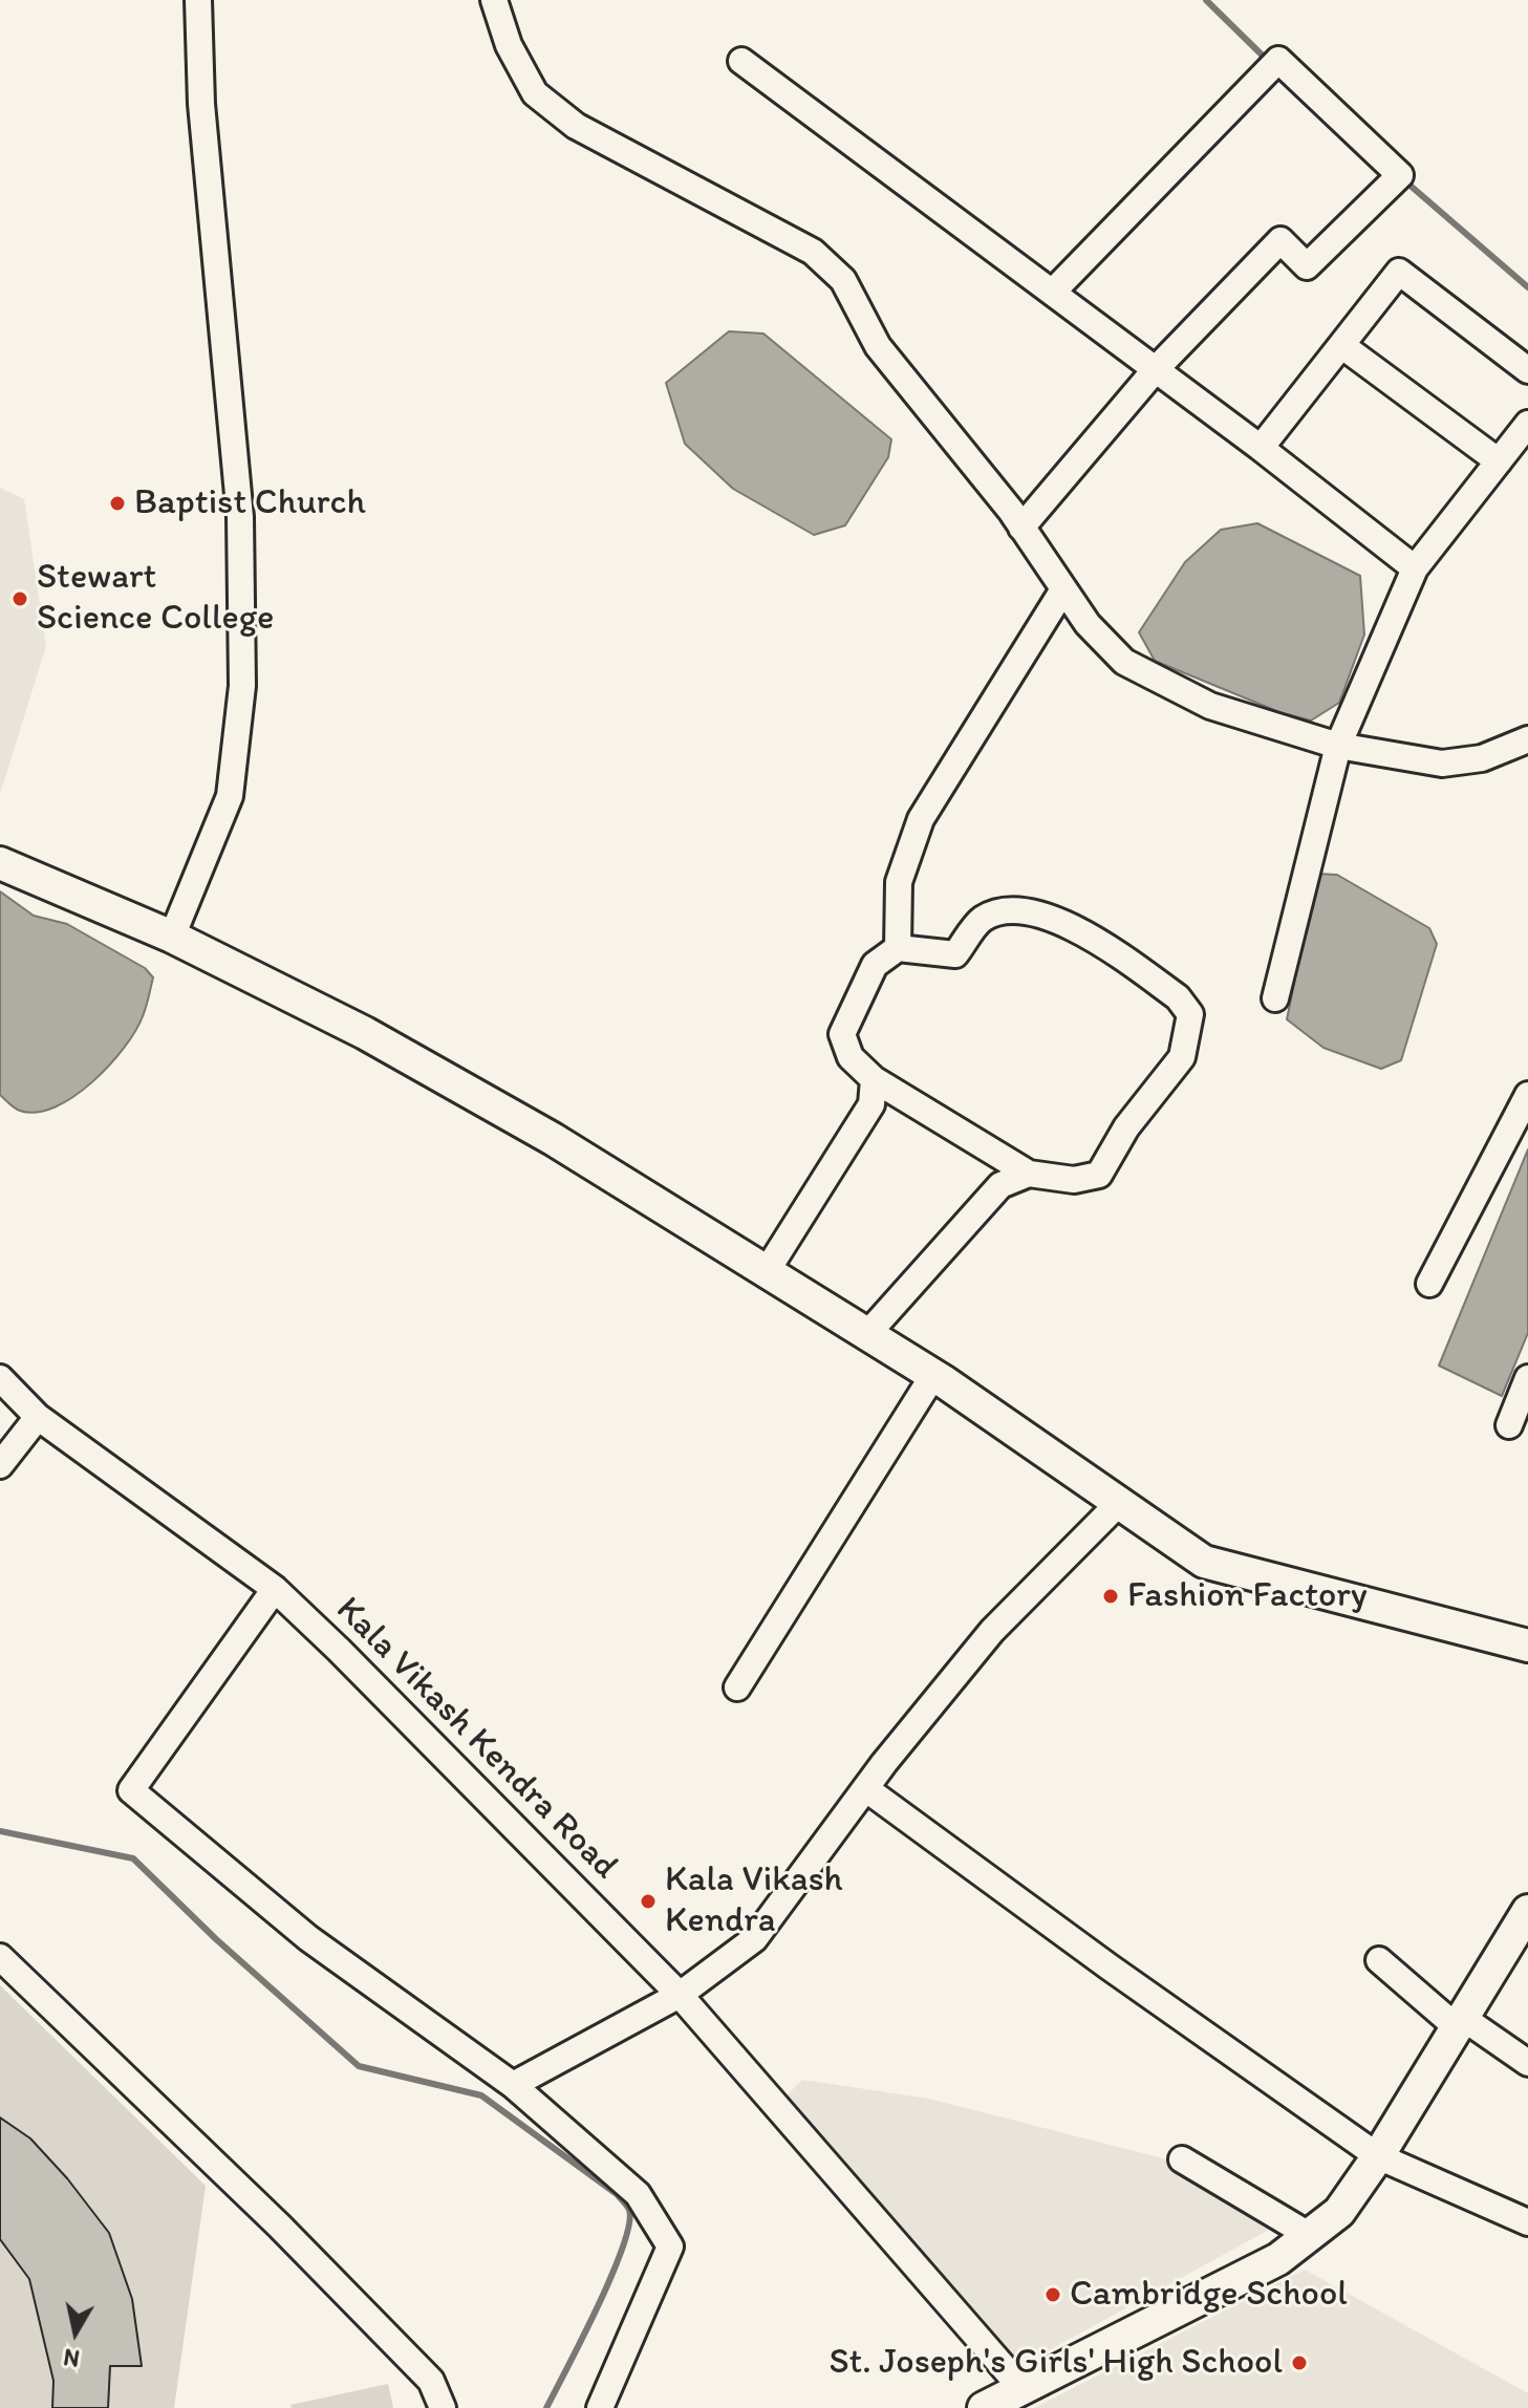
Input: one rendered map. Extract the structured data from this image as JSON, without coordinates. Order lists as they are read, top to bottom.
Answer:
{
  "streets": {
    "street": ["Kala Vikash Kendra Road"]
  },
  "places": [
    "Baptist Church",
    "Stewart Science College",
    "Fashion Factory",
    "Kala Vikash Kendra",
    "Cambridge School",
    "St. Joseph's Girls' High School"
  ],
  "north": "bottom"
}
